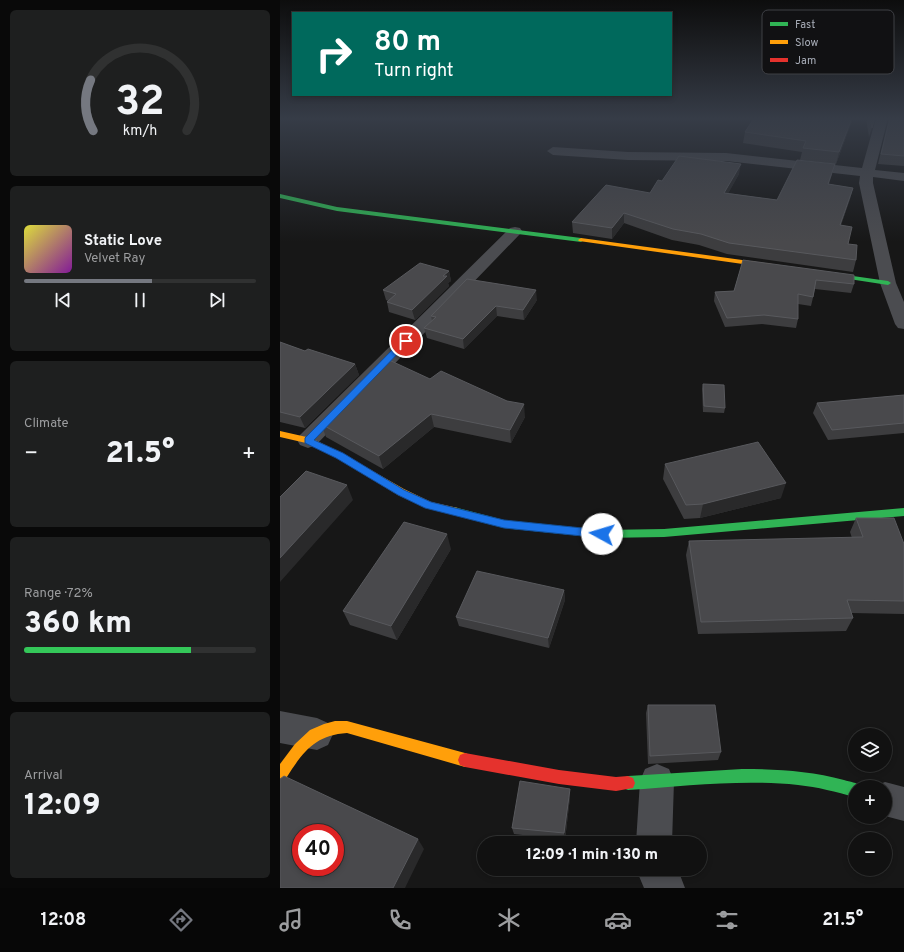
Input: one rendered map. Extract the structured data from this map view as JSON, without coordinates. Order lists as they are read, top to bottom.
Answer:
{
  "legend": ["Fast", "Slow", "Jam"],
  "page": {
    "turn": ["80 m", "Turn right"],
    "song": ["Static Love", "Velvet Ray"],
    "tile": [
      "Climate",
      ["Range · 72%", "360 km"],
      ["Arrival", "12:09"]
    ],
    "heat": ["−", "21.5°", "+"],
    "map_buttons": ["+", "−"],
    "limit": "40",
    "trip": "12:09 · 1 min · 130 m",
    "tabs": ["12:08", "21.5°"],
    "gauge": ["32", "km/h"]
  }
}
